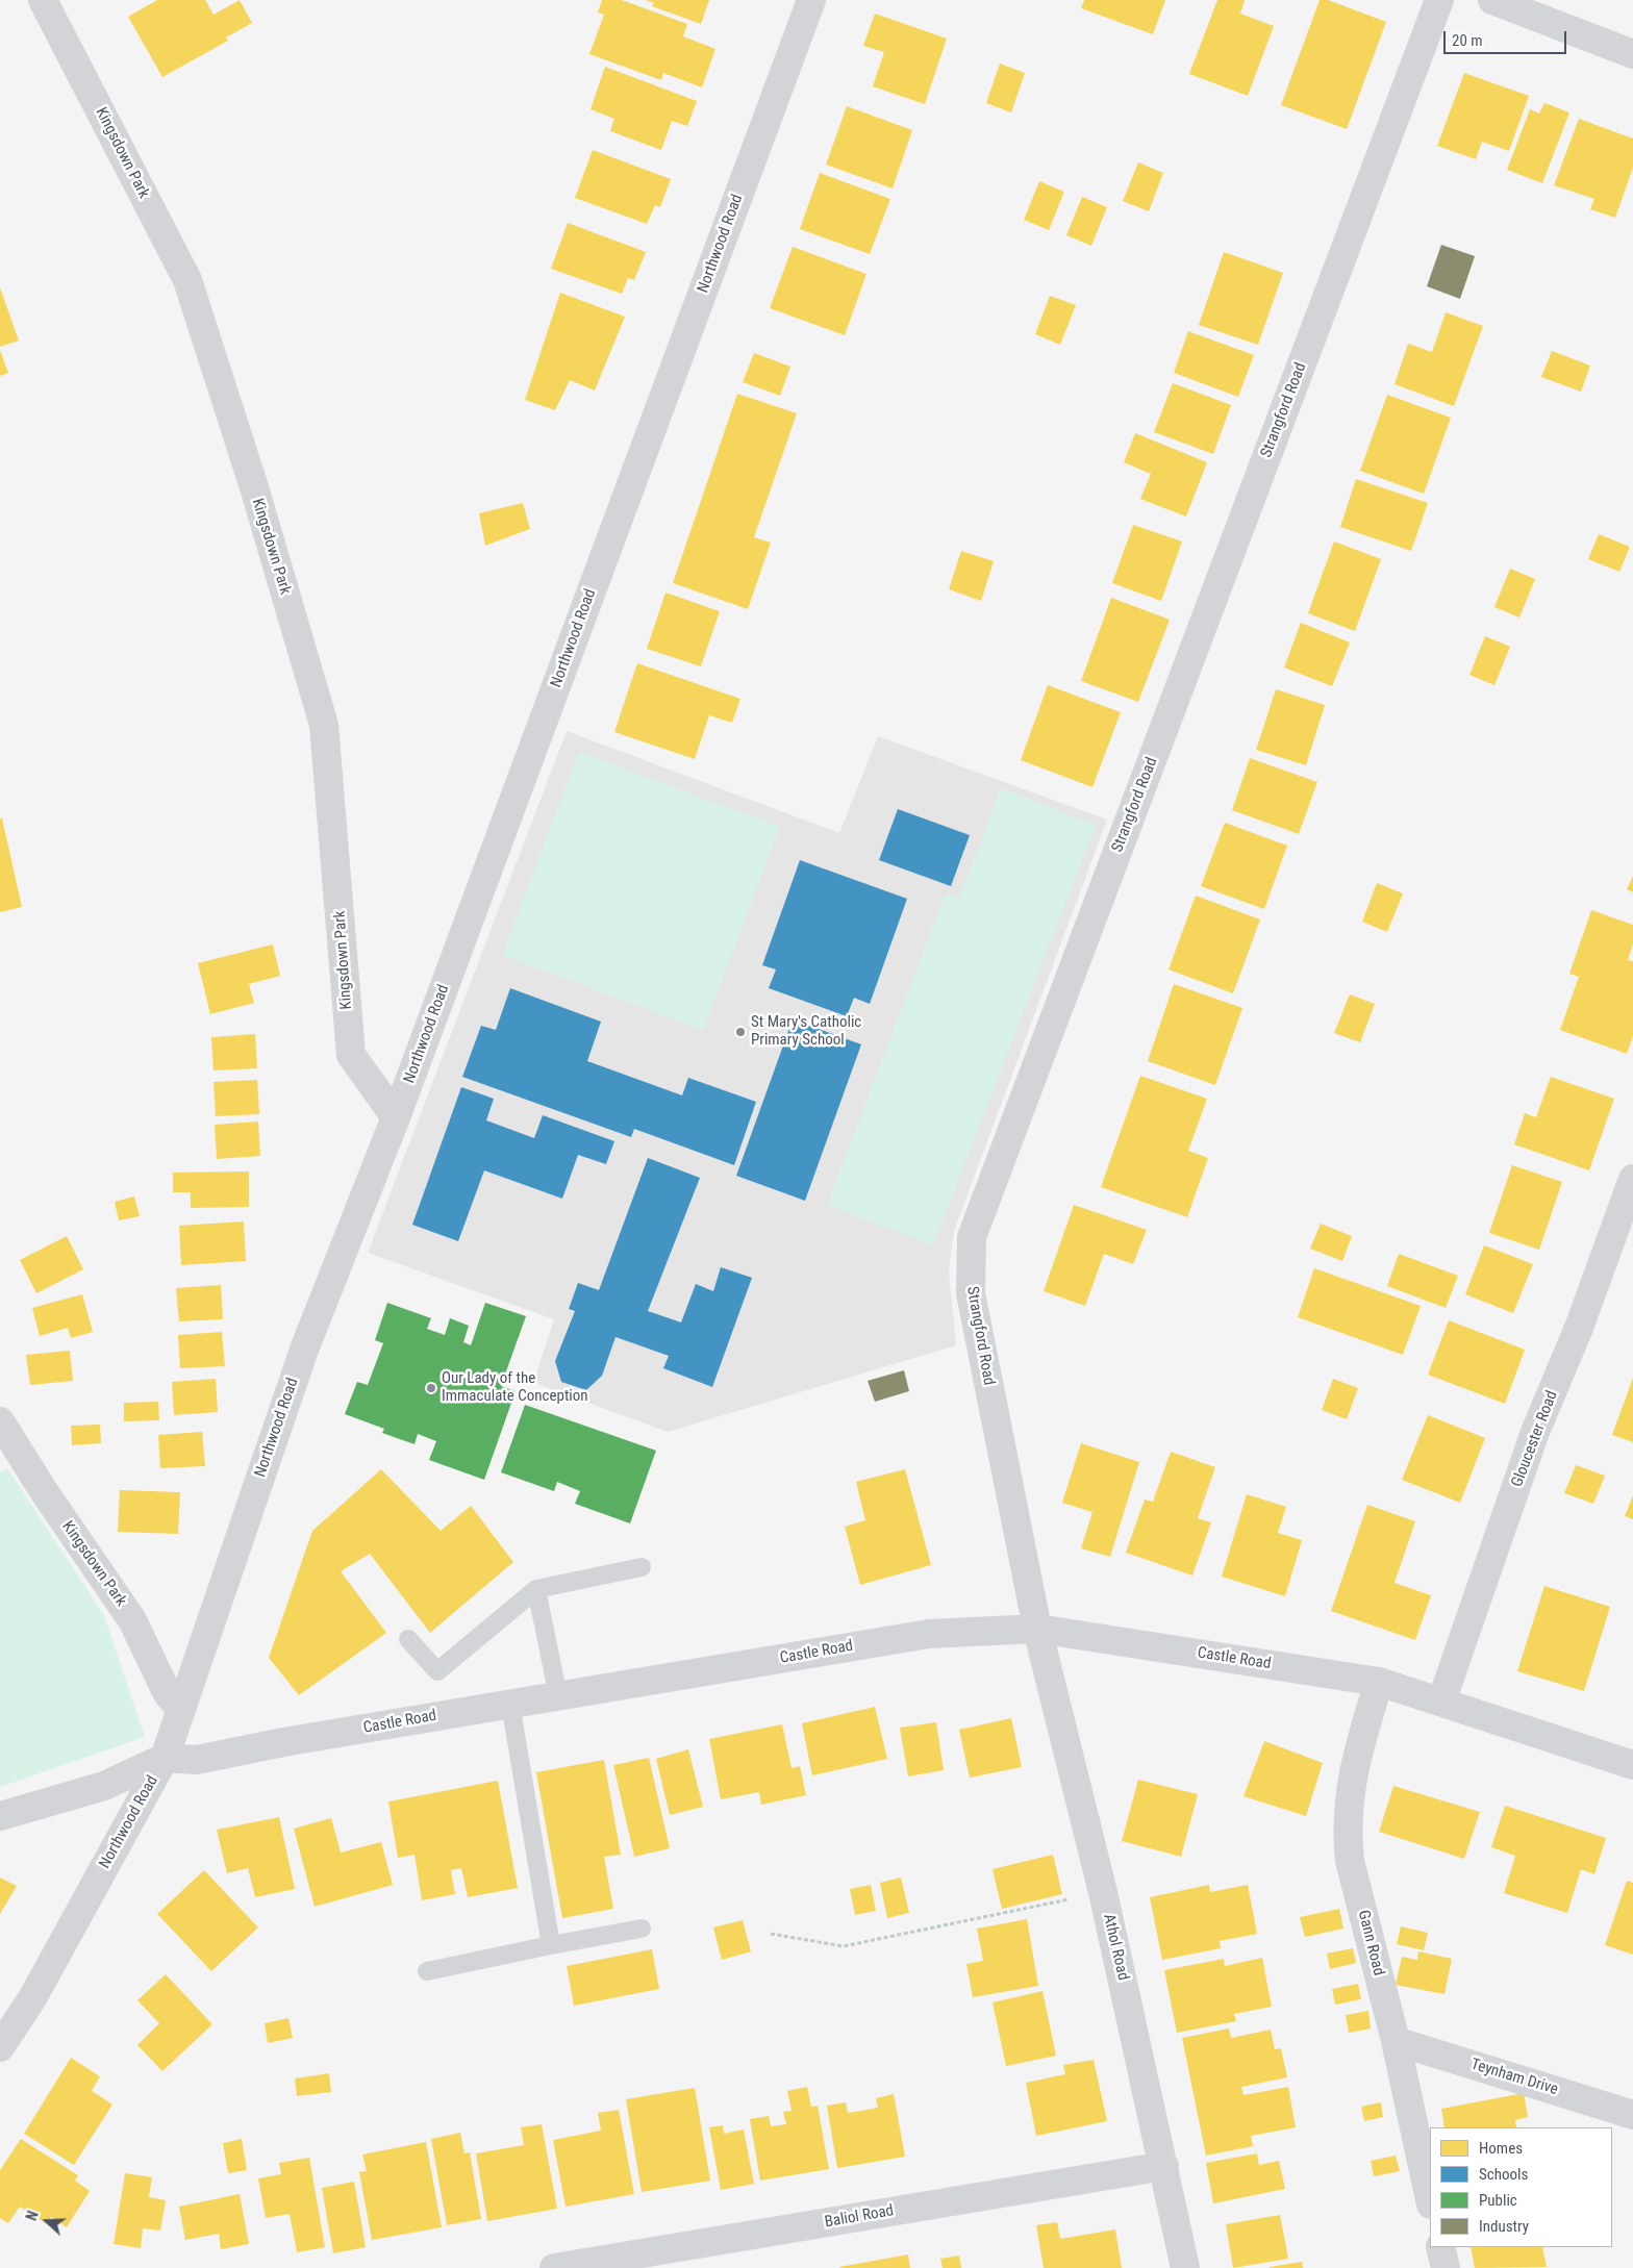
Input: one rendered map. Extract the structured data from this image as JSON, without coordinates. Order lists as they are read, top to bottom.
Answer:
{
  "streets": {
    "street": [
      "Kingsdown Park",
      "Northwood Road",
      "Strangford Road",
      "Gloucester Road",
      "Castle Road",
      "Gann Road",
      "Athol Road",
      "Teynham Drive",
      "Baliol Road"
    ]
  },
  "crossings": [
    ["Kingsdown Park", "Northwood Road"],
    ["Northwood Road", "Castle Road"],
    ["Strangford Road", "Castle Road"],
    ["Strangford Road", "Athol Road"],
    ["Gloucester Road", "Castle Road"],
    ["Castle Road", "Gann Road"],
    ["Castle Road", "Athol Road"],
    ["Gann Road", "Teynham Drive"],
    ["Athol Road", "Baliol Road"]
  ],
  "places": ["St Mary's Catholic Primary School", "Our Lady of the Immaculate Conception"],
  "legend": [
    "Homes",
    "Schools",
    "Public",
    "Industry"
  ],
  "scale_bar": "20 m",
  "north": "left"
}
